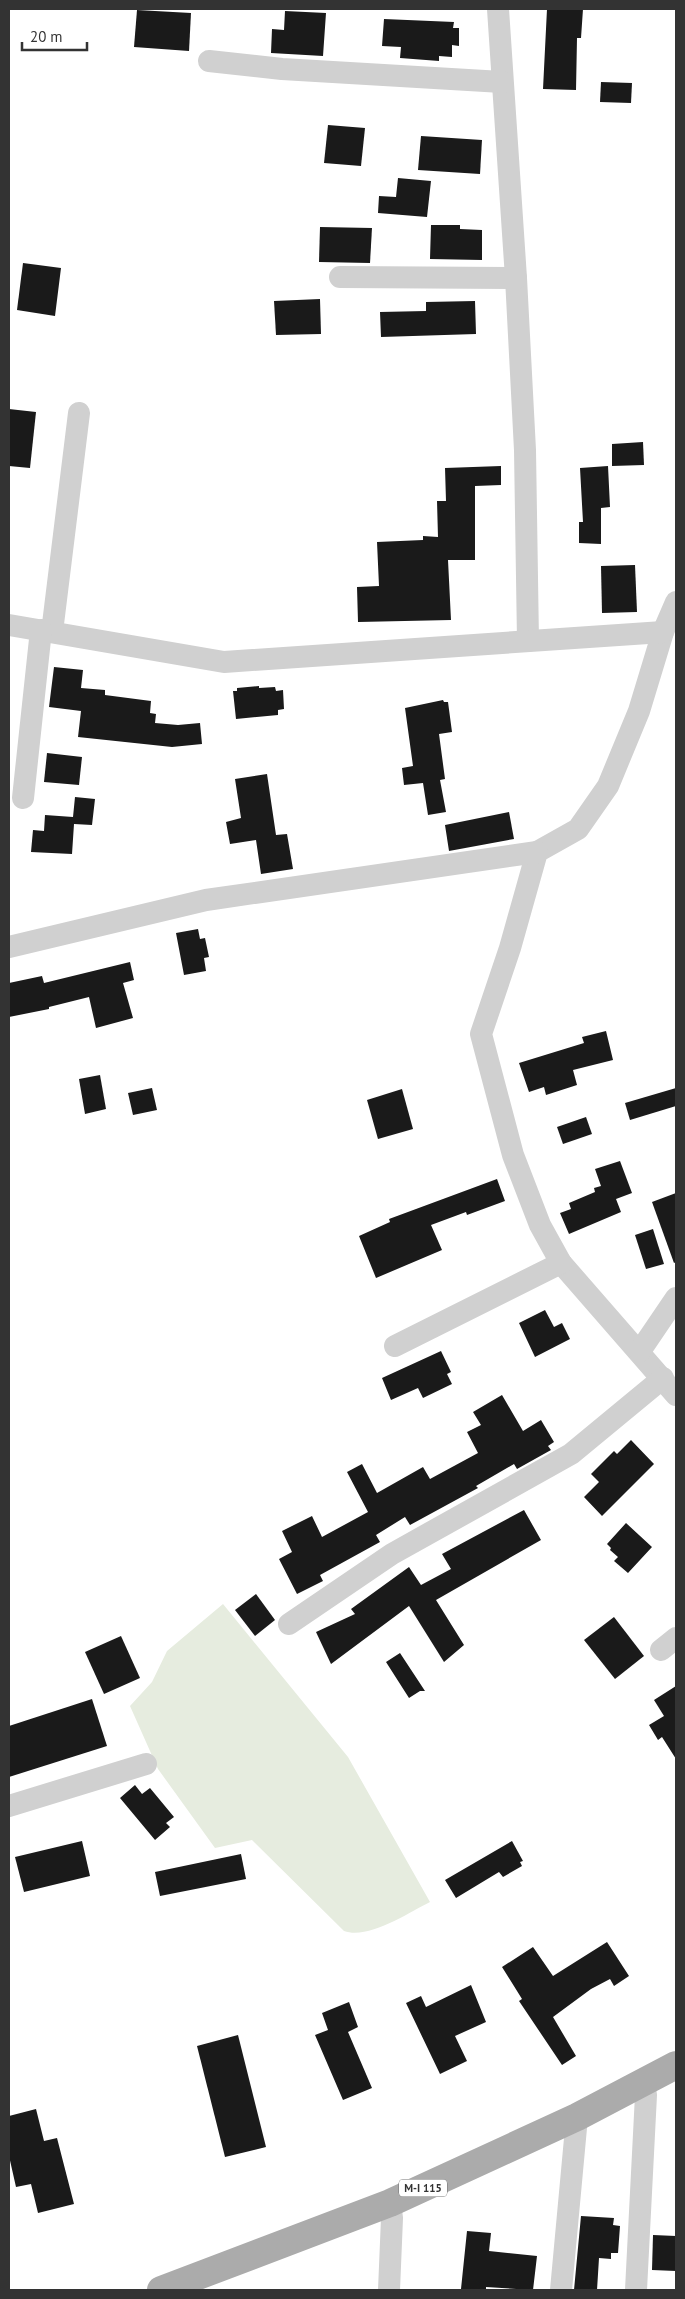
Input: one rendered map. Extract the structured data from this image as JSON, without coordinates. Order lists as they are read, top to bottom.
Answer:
{
  "streets": {
    "main road": ["M-I 115"]
  },
  "scale_bar": "20 m"
}
